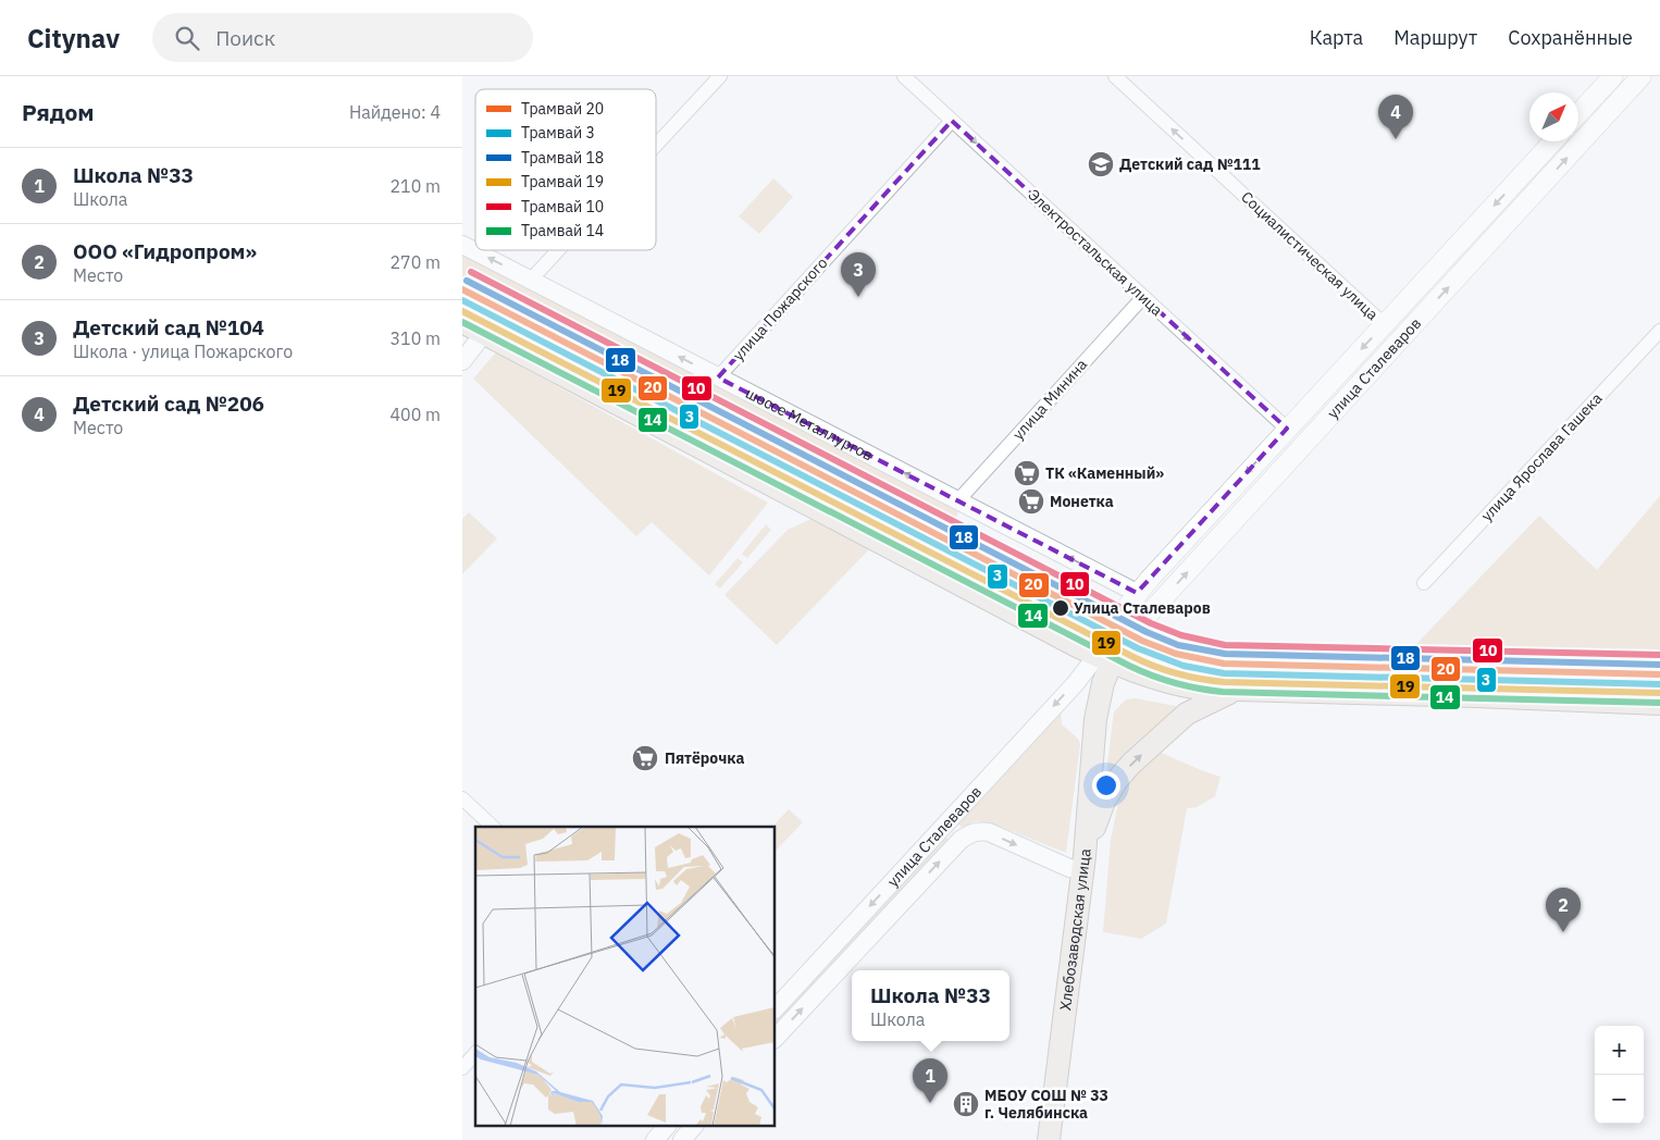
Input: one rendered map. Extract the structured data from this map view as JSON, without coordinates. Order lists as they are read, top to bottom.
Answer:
{
  "streets": {
    "main road": ["улица Сталеваров", "шоссе Металлургов", "Хлебозаводская улица"],
    "street": [
      "Электростальская улица",
      "Социалистическая улица",
      "улица Пожарского",
      "улица Минина",
      "улица Ярослава Гашека"
    ]
  },
  "crossings": [
    ["Электростальская улица", "улица Пожарского"],
    ["Электростальская улица", "улица Сталеваров"],
    ["Электростальская улица", "улица Минина"],
    ["Социалистическая улица", "улица Сталеваров"],
    ["улица Пожарского", "шоссе Металлургов"],
    ["улица Сталеваров", "шоссе Металлургов"],
    ["улица Сталеваров", "Хлебозаводская улица"],
    ["улица Минина", "шоссе Металлургов"]
  ],
  "one_way": ["Электростальская улица", "Социалистическая улица", "шоссе Металлургов"],
  "places": {
    "school or university": ["Детский сад №111"],
    "supermarket": ["ТК «Каменный»", "Монетка", "Пятёрочка"],
    "other": ["Улица Сталеваров"],
    "building": ["МБОУ СОШ № 33 г. Челябинска"]
  },
  "lines": [
    "tram line 10",
    "tram line 18",
    "tram line 20",
    "tram line 3",
    "tram line 19",
    "tram line 14"
  ],
  "legend": [
    "Трамвай 20",
    "Трамвай 3",
    "Трамвай 18",
    "Трамвай 19",
    "Трамвай 10",
    "Трамвай 14"
  ],
  "north": "top right",
  "page": {
    "header": "Citynav",
    "search": "Поиск",
    "nav": ["Карта", "Маршрут", "Сохранённые"],
    "heading": ["Рядом", "Найдено: 4"],
    "pins": [
      "4",
      "3",
      "2",
      "1"
    ],
    "list": [
      {
        "mark": "1",
        "name": "Школа №33",
        "note": "Школа",
        "value": "210 m"
      },
      {
        "mark": "2",
        "name": "ООО «Гидропром»",
        "note": "Место",
        "value": "270 m"
      },
      {
        "mark": "3",
        "name": "Детский сад №104",
        "note": "Школа · улица Пожарского",
        "value": "310 m"
      },
      {
        "mark": "4",
        "name": "Детский сад №206",
        "note": "Место",
        "value": "400 m"
      }
    ],
    "popup": ["Школа №33", "Школа"],
    "map_buttons": ["+", "−"]
  }
}
